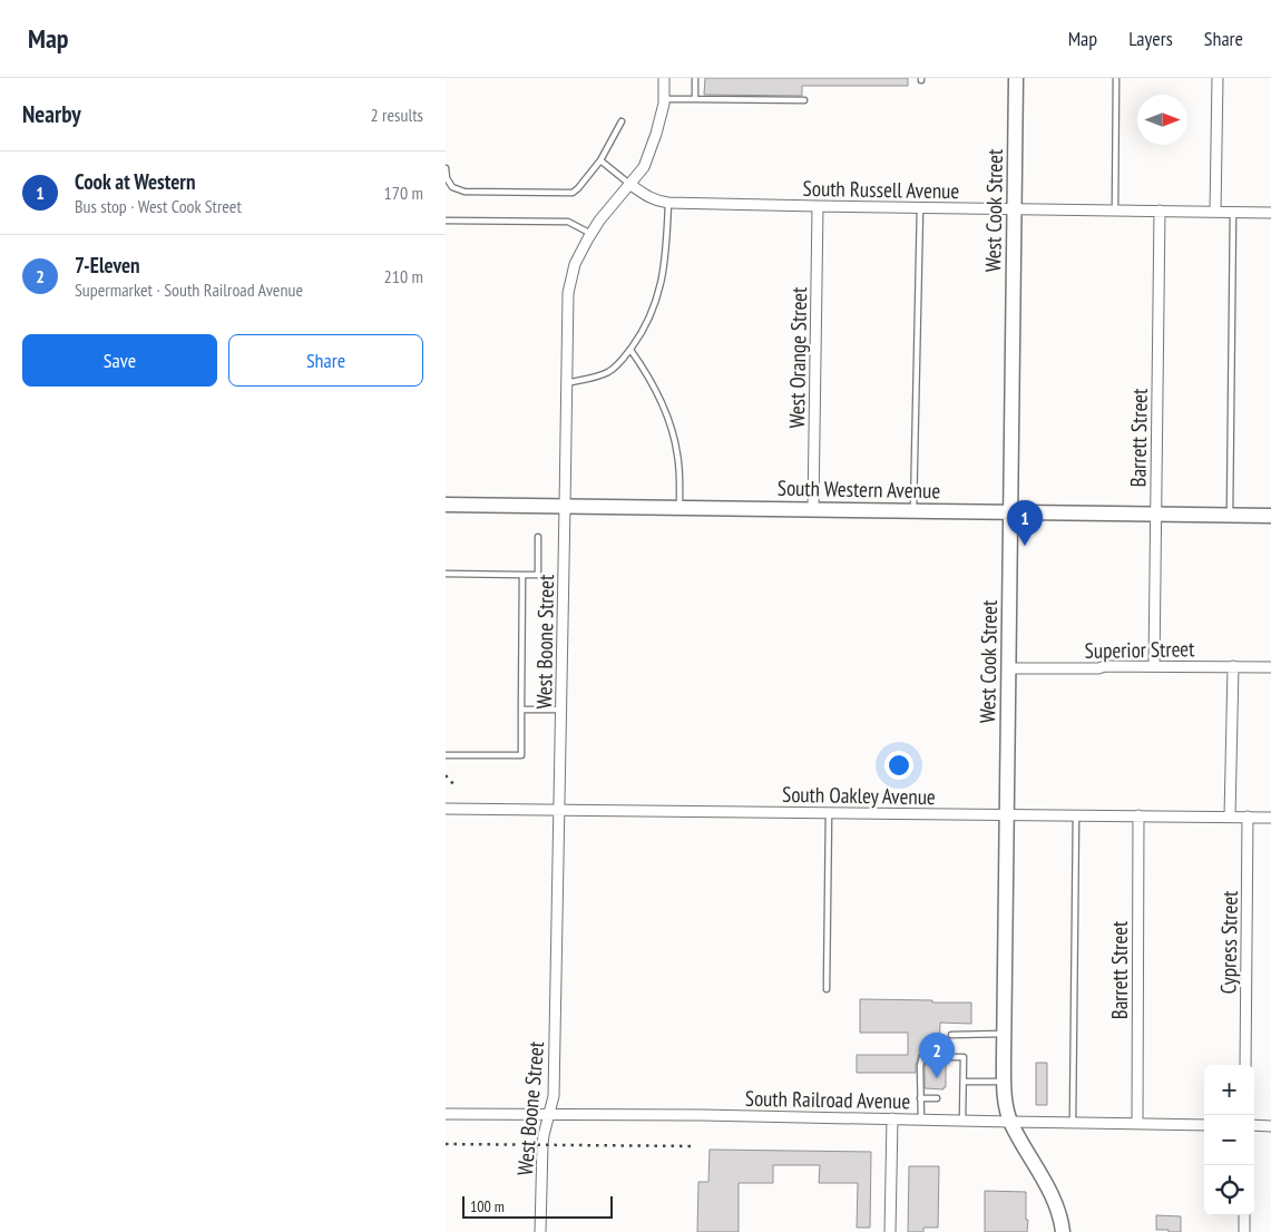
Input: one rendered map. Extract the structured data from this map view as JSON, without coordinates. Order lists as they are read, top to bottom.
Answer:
{
  "streets": {
    "street": [
      "South Russell Avenue",
      "West Cook Street",
      "West Orange Street",
      "Barrett Street",
      "South Western Avenue",
      "West Boone Street",
      "Superior Street",
      "South Oakley Avenue",
      "Cypress Street",
      "South Railroad Avenue"
    ]
  },
  "crossings": [
    ["South Russell Avenue", "West Cook Street"],
    ["South Russell Avenue", "West Orange Street"],
    ["South Russell Avenue", "Barrett Street"],
    ["South Russell Avenue", "West Boone Street"],
    ["West Cook Street", "South Western Avenue"],
    ["West Cook Street", "Superior Street"],
    ["West Cook Street", "South Oakley Avenue"],
    ["West Cook Street", "South Railroad Avenue"],
    ["West Orange Street", "South Western Avenue"],
    ["Barrett Street", "South Western Avenue"],
    ["Barrett Street", "Superior Street"],
    ["Barrett Street", "South Oakley Avenue"],
    ["Barrett Street", "South Railroad Avenue"],
    ["South Western Avenue", "West Boone Street"],
    ["West Boone Street", "South Oakley Avenue"],
    ["West Boone Street", "South Railroad Avenue"],
    ["South Oakley Avenue", "Cypress Street"]
  ],
  "scale_bar": "100 m",
  "north": "right",
  "page": {
    "header": "Map",
    "nav": ["Map", "Layers", "Share"],
    "heading": ["Nearby", "2 results"],
    "list": [
      {
        "mark": "1",
        "name": "Cook at Western",
        "note": "Bus stop · West Cook Street",
        "value": "170 m"
      },
      {
        "mark": "2",
        "name": "7-Eleven",
        "note": "Supermarket · South Railroad Avenue",
        "value": "210 m"
      }
    ],
    "buttons": ["Save", "Share"],
    "pins": ["1", "2"],
    "map_buttons": ["+", "−"],
    "scale": "100 m"
  }
}
